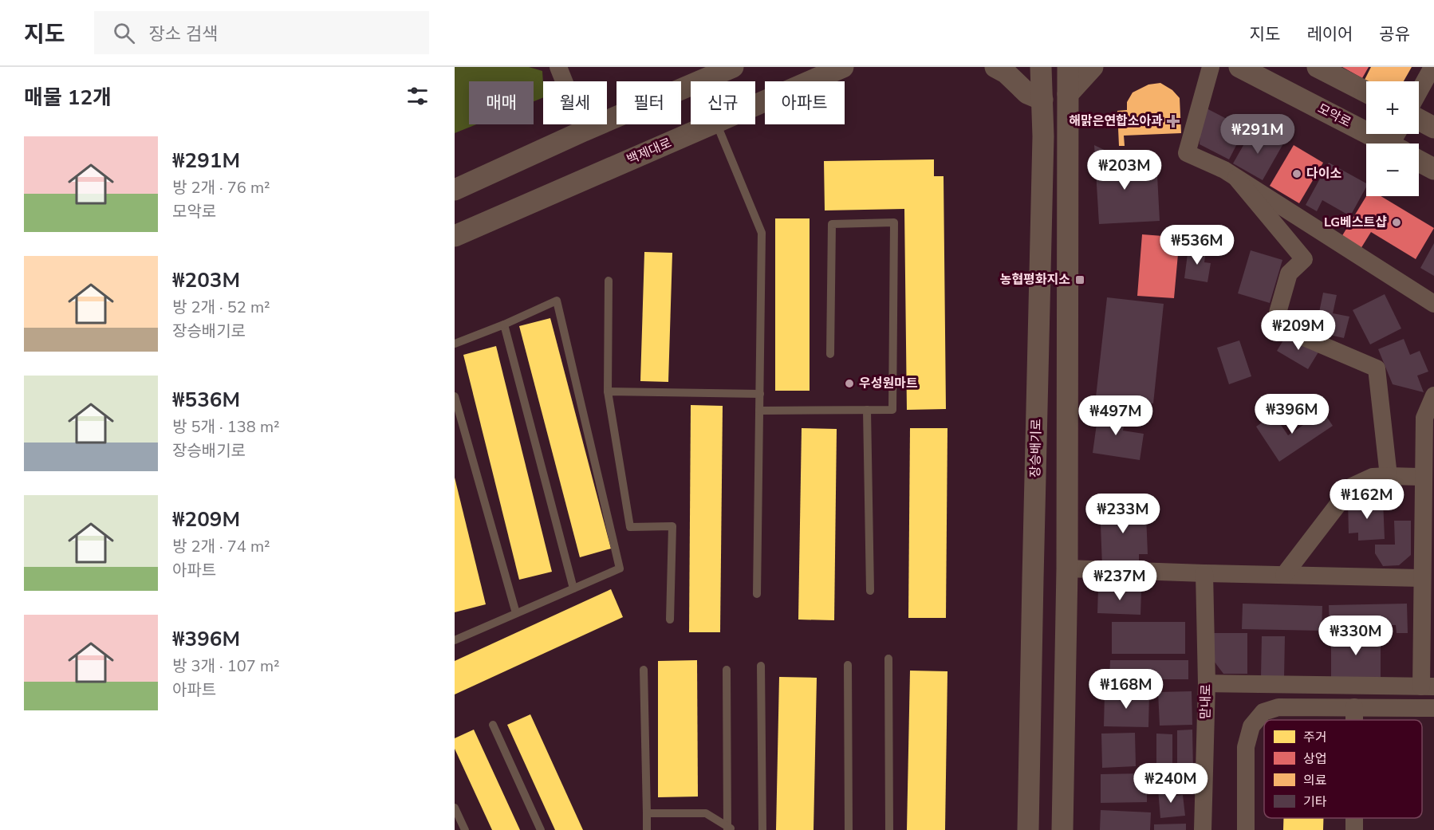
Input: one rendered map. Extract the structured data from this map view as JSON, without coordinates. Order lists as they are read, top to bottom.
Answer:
{
  "streets": {
    "street": [
      "모악로",
      "백제대로",
      "장승배기로",
      "맏내로"
    ]
  },
  "places": {
    "health": ["해맑은연합소아과"],
    "other": ["다이소", "LG베스트샵", "우성원마트"],
    "transit": ["농협평화지소"]
  },
  "legend": [
    "주거",
    "상업",
    "의료",
    "기타"
  ],
  "page": {
    "header": "지도",
    "search": "장소 검색",
    "nav": ["지도", "레이어", "공유"],
    "heading": "매물 12개",
    "map_buttons": ["+", "−"],
    "chip": [
      "매매",
      "월세",
      "필터",
      "신규",
      "아파트"
    ],
    "price": [
      "₩291M",
      "₩203M",
      "₩536M",
      "₩209M",
      "₩396M",
      "₩497M",
      "₩162M",
      "₩233M",
      "₩237M",
      "₩330M",
      "₩168M",
      "₩240M"
    ],
    "list": [
      {
        "name": "₩291M",
        "note": "방 2개 · 76 m² · 모악로"
      },
      {
        "name": "₩203M",
        "note": "방 2개 · 52 m² · 장승배기로"
      },
      {
        "name": "₩536M",
        "note": "방 5개 · 138 m² · 장승배기로"
      },
      {
        "name": "₩209M",
        "note": "방 2개 · 74 m² · 아파트"
      },
      {
        "name": "₩396M",
        "note": "방 3개 · 107 m² · 아파트"
      }
    ]
  }
}
